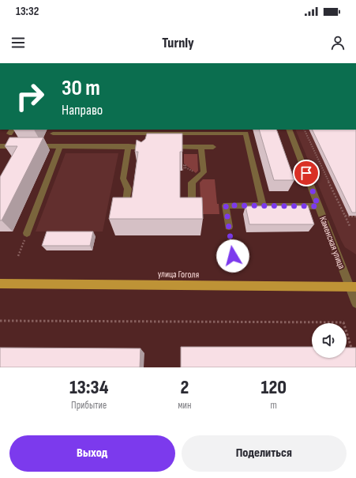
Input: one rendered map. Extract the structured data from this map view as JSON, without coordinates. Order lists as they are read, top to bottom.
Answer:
{
  "streets": {
    "main road": ["улица Гоголя"],
    "street": ["Каменская улица"]
  },
  "crossings": [
    ["Каменская улица", "улица Гоголя"]
  ],
  "page": {
    "status": "13:32",
    "header": "Turnly",
    "turn": ["30 m", "Направо"],
    "eta": [
      "13:34",
      "Прибытие",
      "2",
      "мин",
      "120",
      "m"
    ],
    "buttons": ["Выход", "Поделиться"]
  }
}
